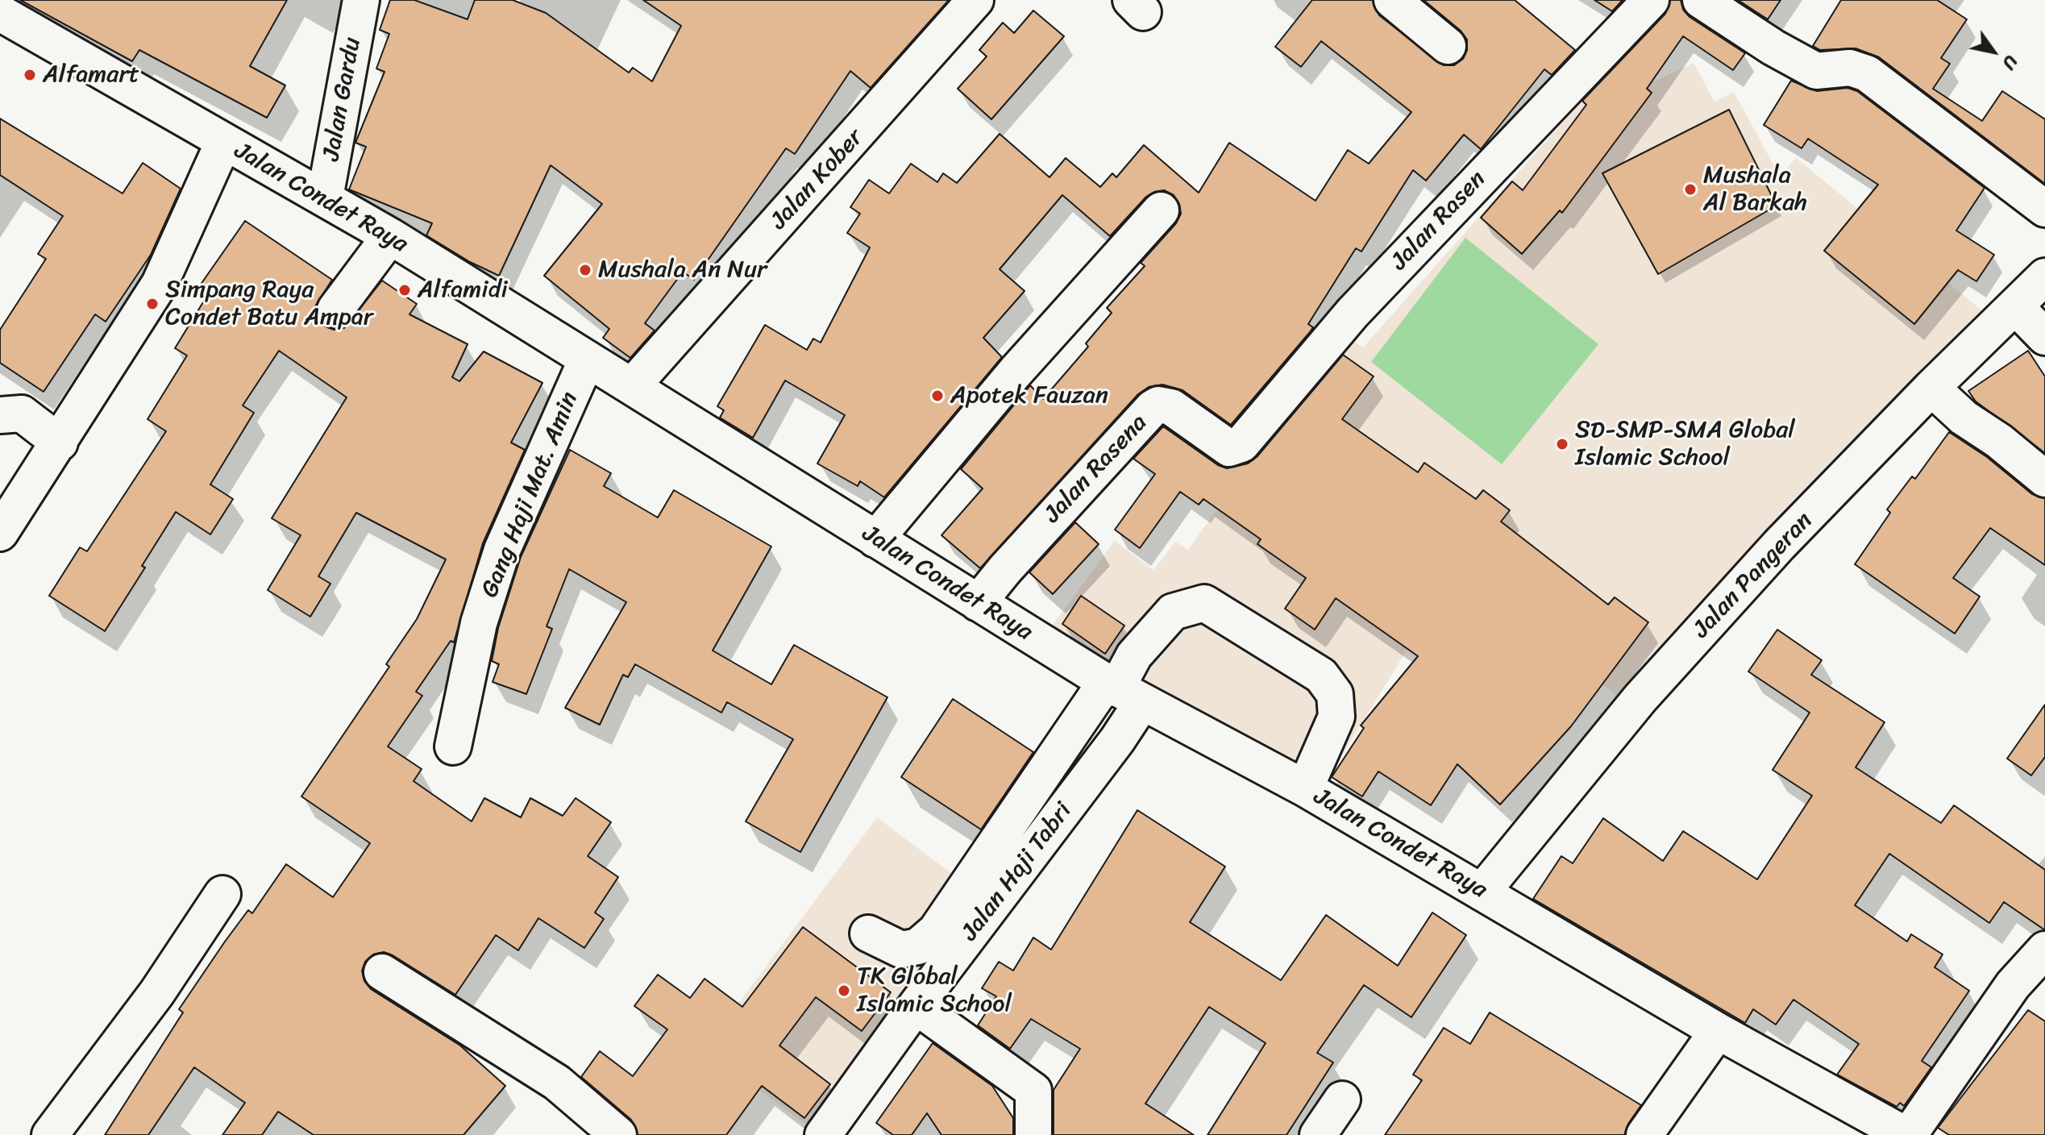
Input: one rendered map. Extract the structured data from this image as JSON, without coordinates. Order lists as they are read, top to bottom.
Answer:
{
  "streets": {
    "street": [
      "Jalan Gardu",
      "Jalan Kober",
      "Jalan Condet Raya",
      "Jalan Rasen",
      "Jalan Rasena",
      "Gang Haji Mat. Amin",
      "Jalan Pangeran",
      "Jalan Haji Tabri"
    ]
  },
  "crossings": [
    ["Jalan Gardu", "Jalan Condet Raya"],
    ["Jalan Kober", "Jalan Condet Raya"],
    ["Jalan Condet Raya", "Jalan Rasena"],
    ["Jalan Condet Raya", "Gang Haji Mat. Amin"],
    ["Jalan Condet Raya", "Jalan Pangeran"],
    ["Jalan Condet Raya", "Jalan Haji Tabri"],
    ["Jalan Rasen", "Jalan Rasena"]
  ],
  "places": [
    "Alfamart",
    "Mushala Al Barkah",
    "Mushala An Nur",
    "Alfamidi",
    "Simpang Raya Condet Batu Ampar",
    "Apotek Fauzan",
    "SD-SMP-SMA Global Islamic School",
    "TK Global Islamic School"
  ],
  "north": "bottom right"
}
